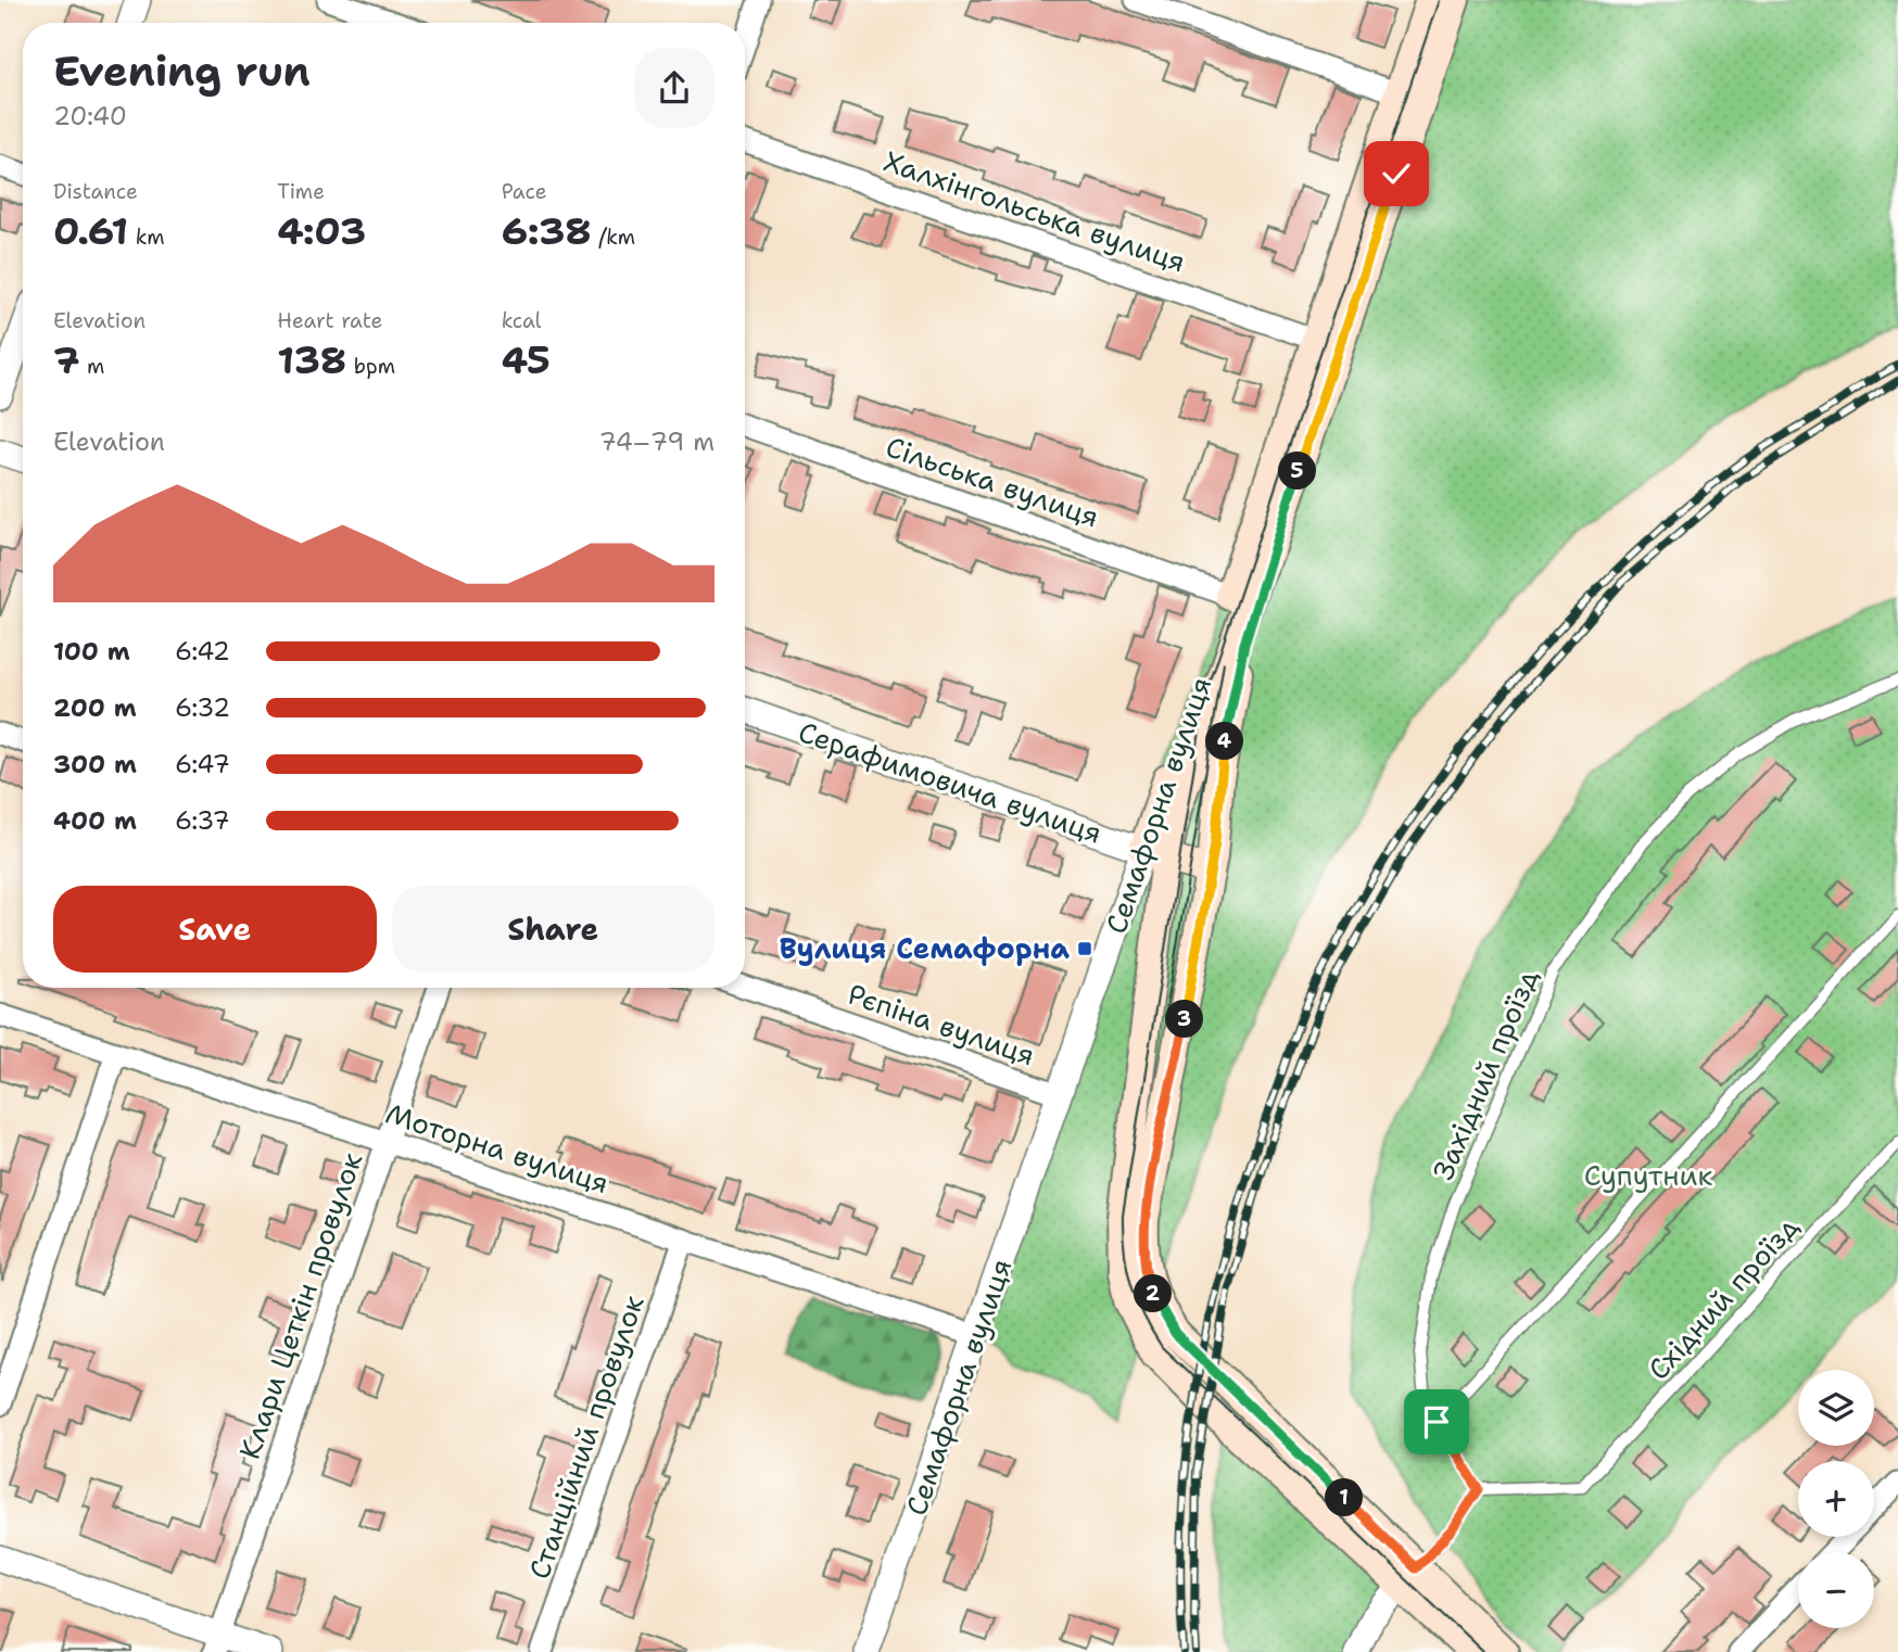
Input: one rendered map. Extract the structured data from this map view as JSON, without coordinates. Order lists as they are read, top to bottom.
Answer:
{
  "streets": {
    "main road": ["Серафимовича вулиця", "Семафорна вулиця"],
    "street": [
      "Халхінгольська вулиця",
      "Сільська вулиця",
      "Рєпіна вулиця",
      "Моторна вулиця",
      "Клари Цеткін провулок",
      "Станційний провулок"
    ],
    "lane": ["Західний проїзд", "Східний проїзд"]
  },
  "crossings": [
    ["Халхінгольська вулиця", "Семафорна вулиця"],
    ["Сільська вулиця", "Семафорна вулиця"],
    ["Серафимовича вулиця", "Семафорна вулиця"],
    ["Семафорна вулиця", "Рєпіна вулиця"],
    ["Семафорна вулиця", "Моторна вулиця"],
    ["Західний проїзд", "Східний проїзд"],
    ["Моторна вулиця", "Клари Цеткін провулок"],
    ["Моторна вулиця", "Станційний провулок"]
  ],
  "parks": ["Супутник"],
  "places": {
    "transit": ["Вулиця Семафорна"]
  },
  "page": {
    "heading": ["Evening run", "20:40"],
    "stats": [
      ["Distance", "0.61 km"],
      ["Time", "4:03"],
      ["Pace", "6:38 /km"],
      ["Elevation", "7 m"],
      ["Heart rate", "138 bpm"],
      ["kcal", "45"]
    ],
    "chart": ["Elevation", "74–79 m"],
    "pins": [
      "5",
      "4",
      "3",
      "2",
      "1"
    ],
    "list": [
      {
        "name": "100 m",
        "note": "6:42"
      },
      {
        "name": "200 m",
        "note": "6:32"
      },
      {
        "name": "300 m",
        "note": "6:47"
      },
      {
        "name": "400 m",
        "note": "6:37"
      }
    ],
    "buttons": ["Save", "Share"],
    "map_buttons": ["+", "−"]
  }
}
